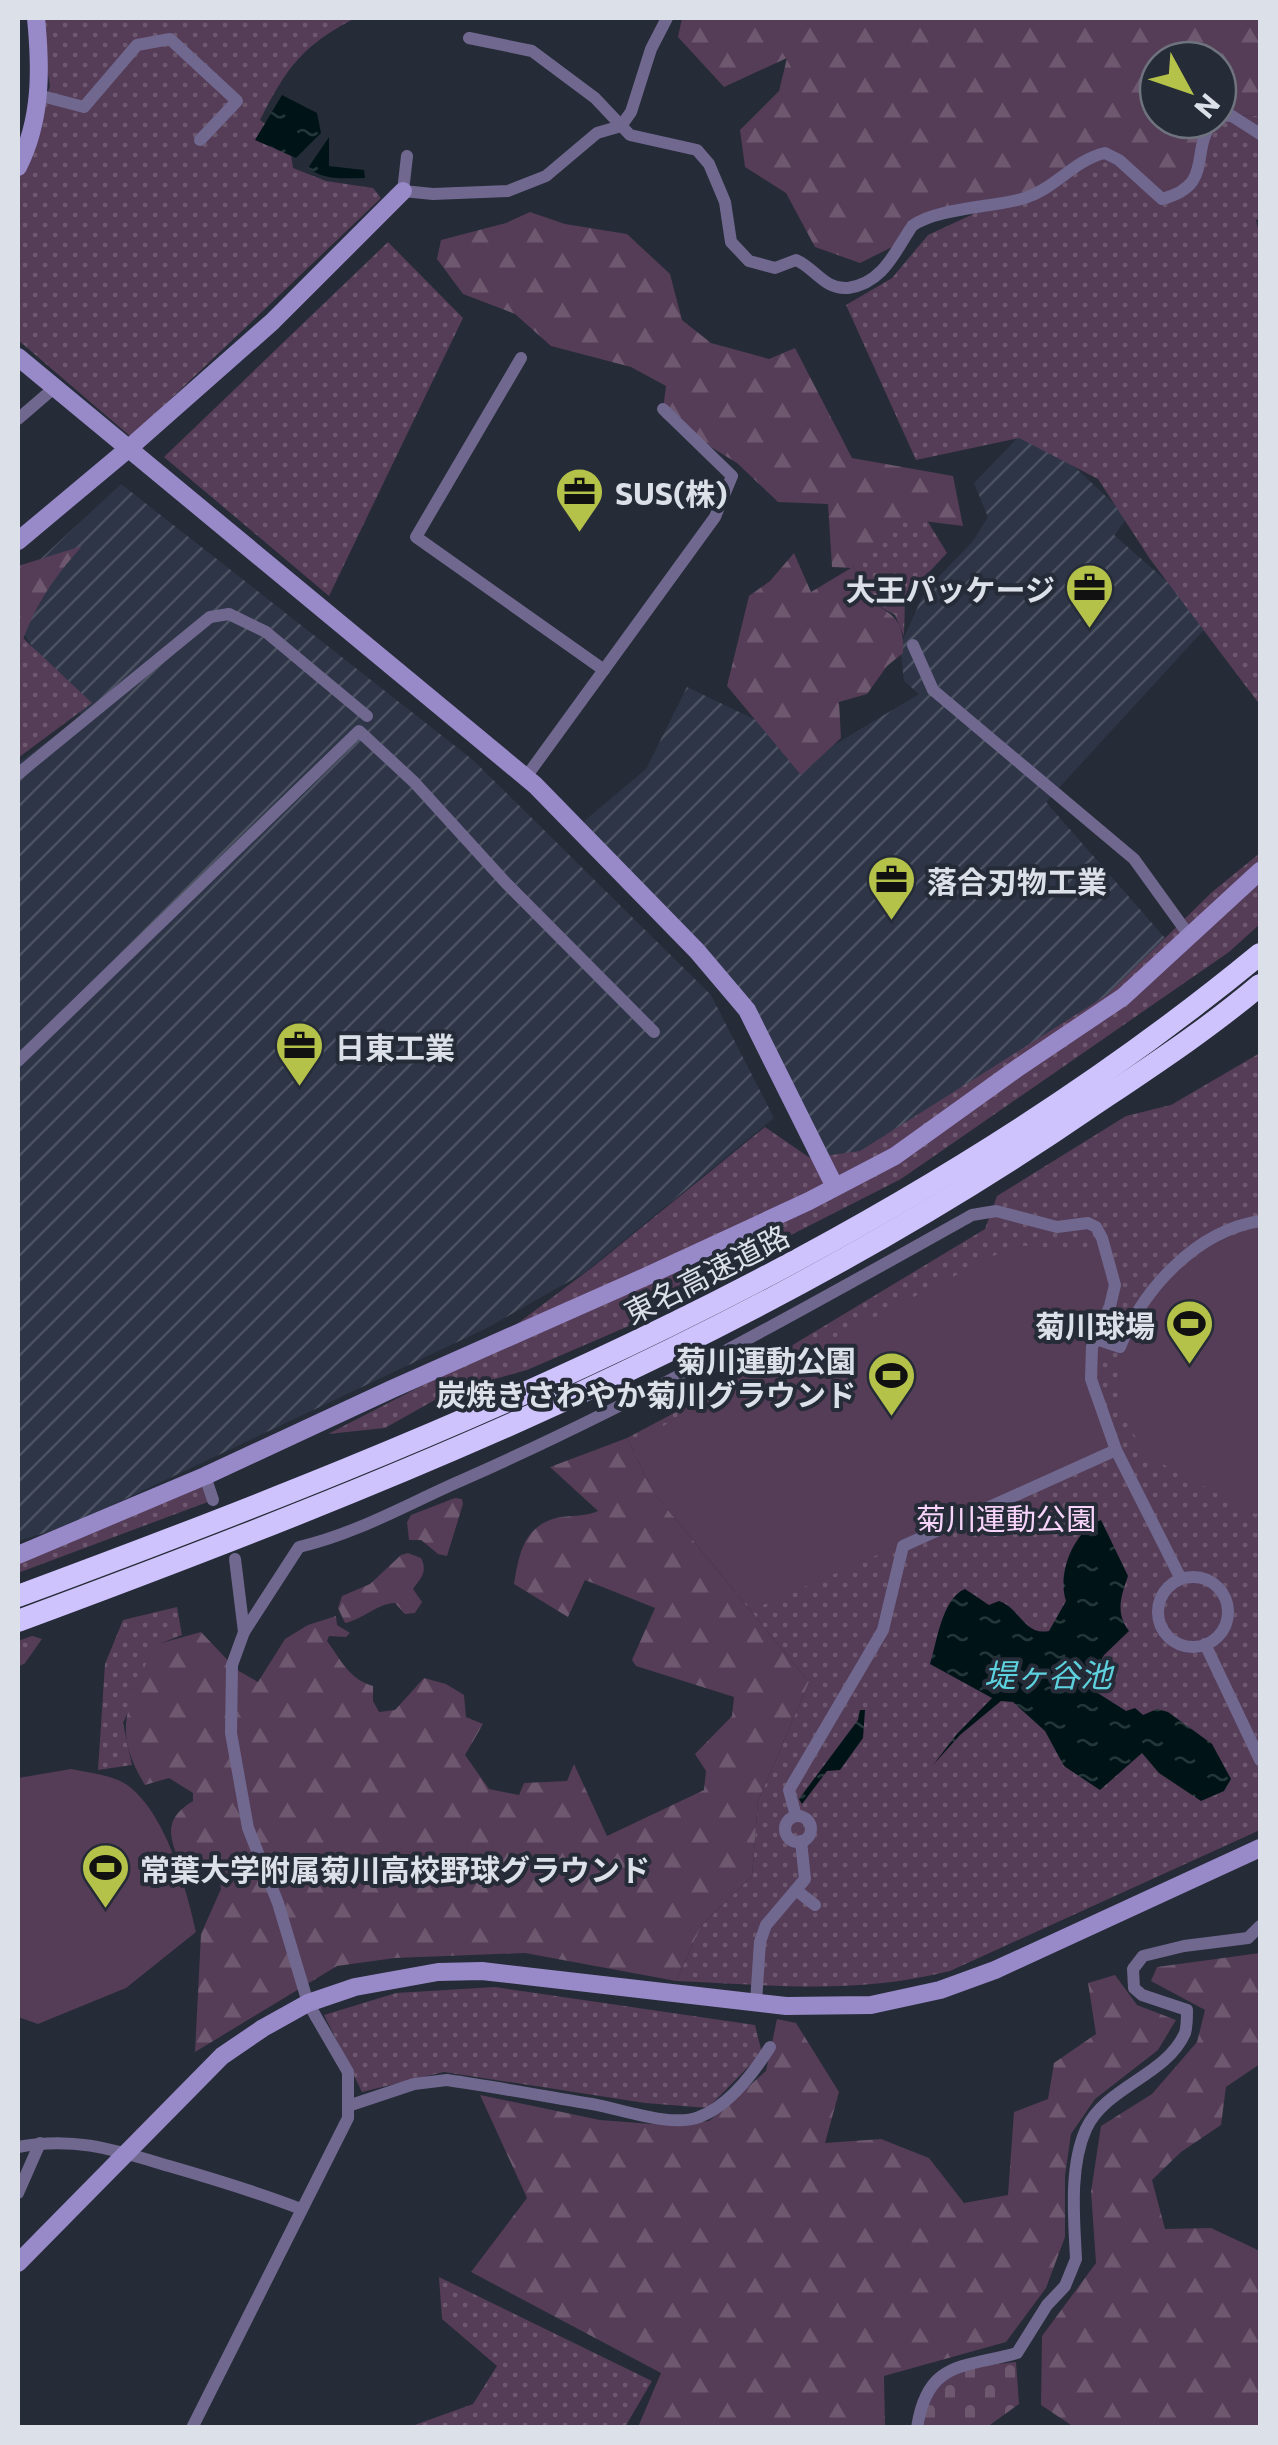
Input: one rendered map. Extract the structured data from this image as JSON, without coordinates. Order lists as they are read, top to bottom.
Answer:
{
  "streets": {
    "highway": ["東名高速道路"]
  },
  "water": ["堤ヶ谷池"],
  "parks": ["菊川運動公園"],
  "places": {
    "office": [
      "SUS(株)",
      "大王パッケージ",
      "落合刃物工業",
      "日東工業"
    ],
    "sports": ["菊川球場", "菊川運動公園 炭焼きさわやか菊川グラウンド", "常葉大学附属菊川高校野球グラウンド"]
  },
  "north": "bottom right"
}
